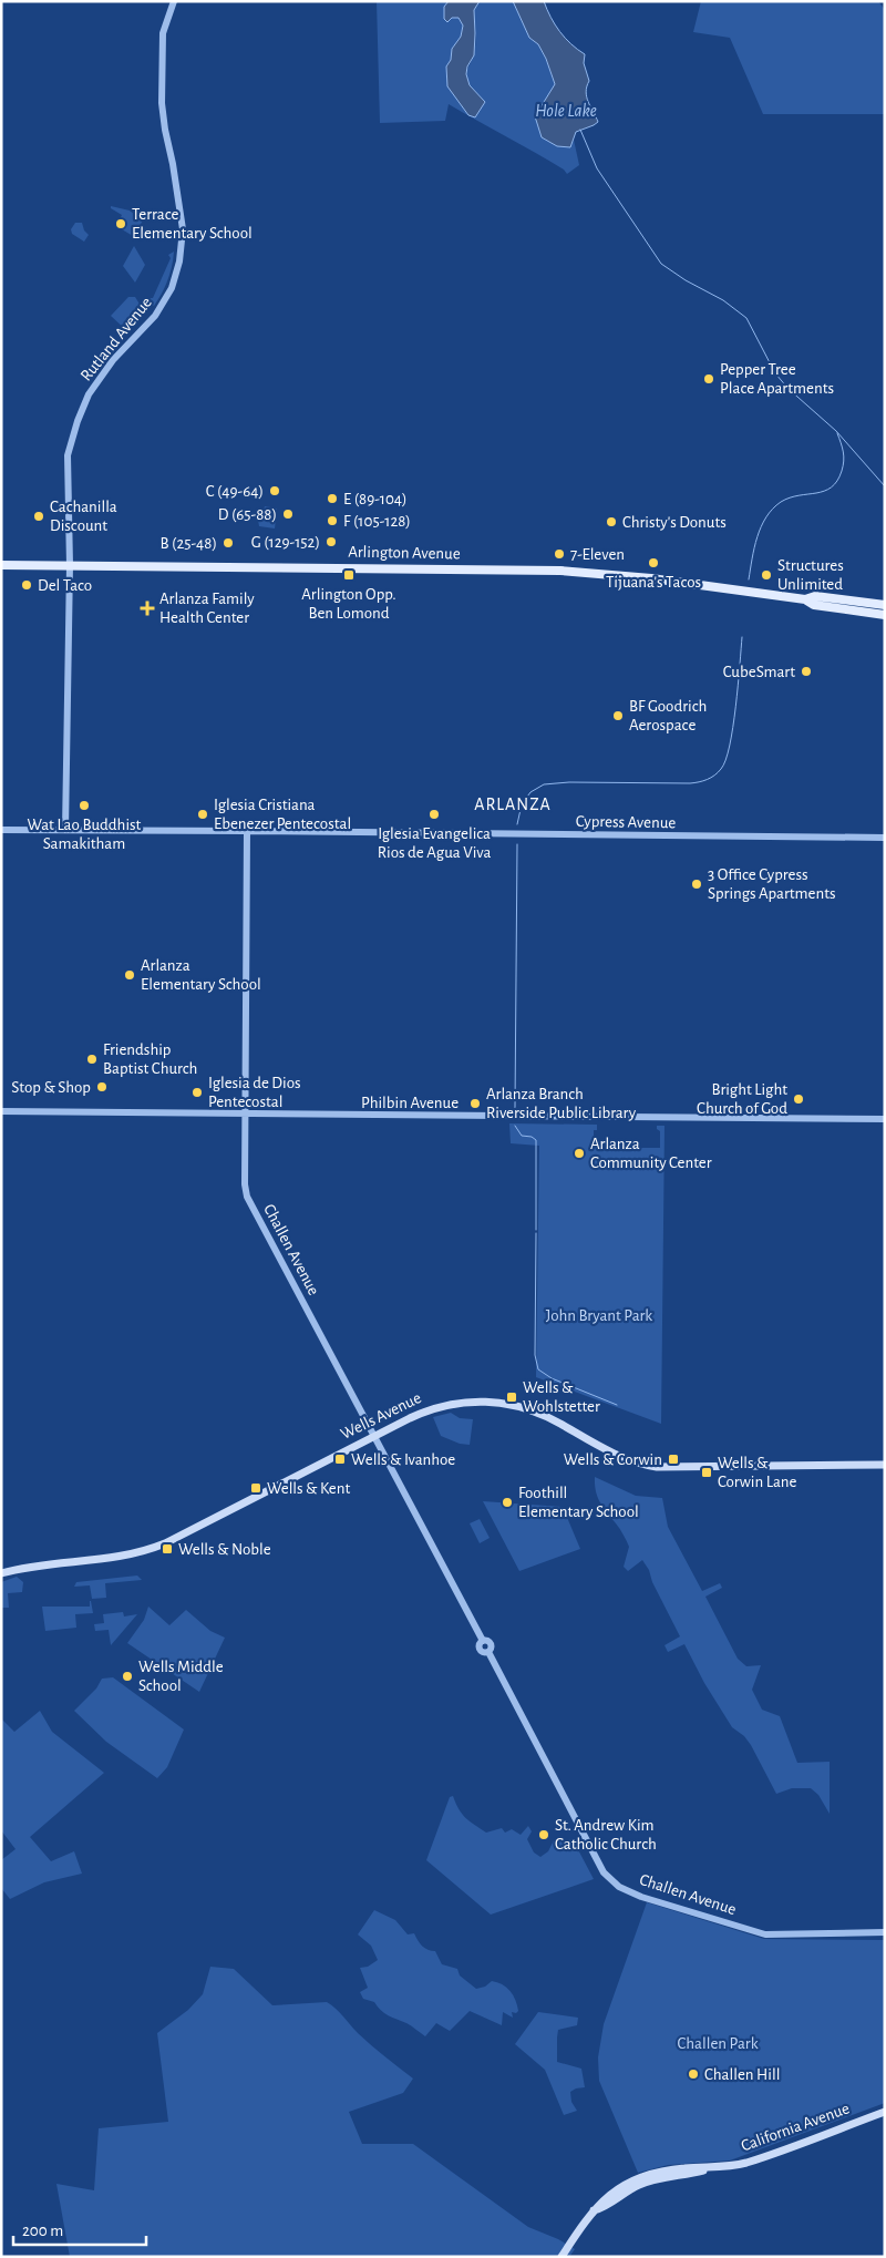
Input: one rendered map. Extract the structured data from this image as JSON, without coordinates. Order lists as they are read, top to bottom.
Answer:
{
  "streets": {
    "main road": ["Arlington Avenue", "Wells Avenue", "California Avenue"],
    "street": [
      "Rutland Avenue",
      "Cypress Avenue",
      "Philbin Avenue",
      "Challen Avenue"
    ]
  },
  "crossings": [
    ["Rutland Avenue", "Arlington Avenue"],
    ["Rutland Avenue", "Cypress Avenue"],
    ["Cypress Avenue", "Challen Avenue"],
    ["Philbin Avenue", "Challen Avenue"],
    ["Challen Avenue", "Wells Avenue"]
  ],
  "districts": ["ARLANZA"],
  "water": ["Hole Lake"],
  "parks": ["John Bryant Park", "Challen Park"],
  "places": {
    "other": [
      "Terrace Elementary School",
      "Pepper Tree Place Apartments",
      "C (49-64)",
      "E (89-104)",
      "D (65-88)",
      "Cachanilla Discount",
      "F (105-128)",
      "Christy's Donuts",
      "G (129-152)",
      "B (25-48)",
      "7-Eleven",
      "Tijuana's Tacos",
      "Structures Unlimited",
      "Del Taco",
      "CubeSmart",
      "BF Goodrich Aerospace",
      "Wat Lao Buddhist Samakitham",
      "Iglesia Cristiana Ebenezer Pentecostal",
      "Iglesia Evangelica Rios de Agua Viva",
      "3 Office Cypress Springs Apartments",
      "Arlanza Elementary School",
      "Friendship Baptist Church",
      "Stop & Shop",
      "Iglesia de Dios Pentecostal",
      "Bright Light Church of God",
      "Arlanza Branch Riverside Public Library",
      "Arlanza Community Center",
      "Foothill Elementary School",
      "Wells Middle School",
      "St. Andrew Kim Catholic Church",
      "Challen Hill"
    ],
    "transit": [
      "Arlington Opp. Ben Lomond",
      "Wells & Wohlstetter",
      "Wells & Ivanhoe",
      "Wells & Corwin",
      "Wells & Corwin Lane",
      "Wells & Kent",
      "Wells & Noble"
    ],
    "health": ["Arlanza Family Health Center"]
  },
  "scale_bar": "200 m"
}
